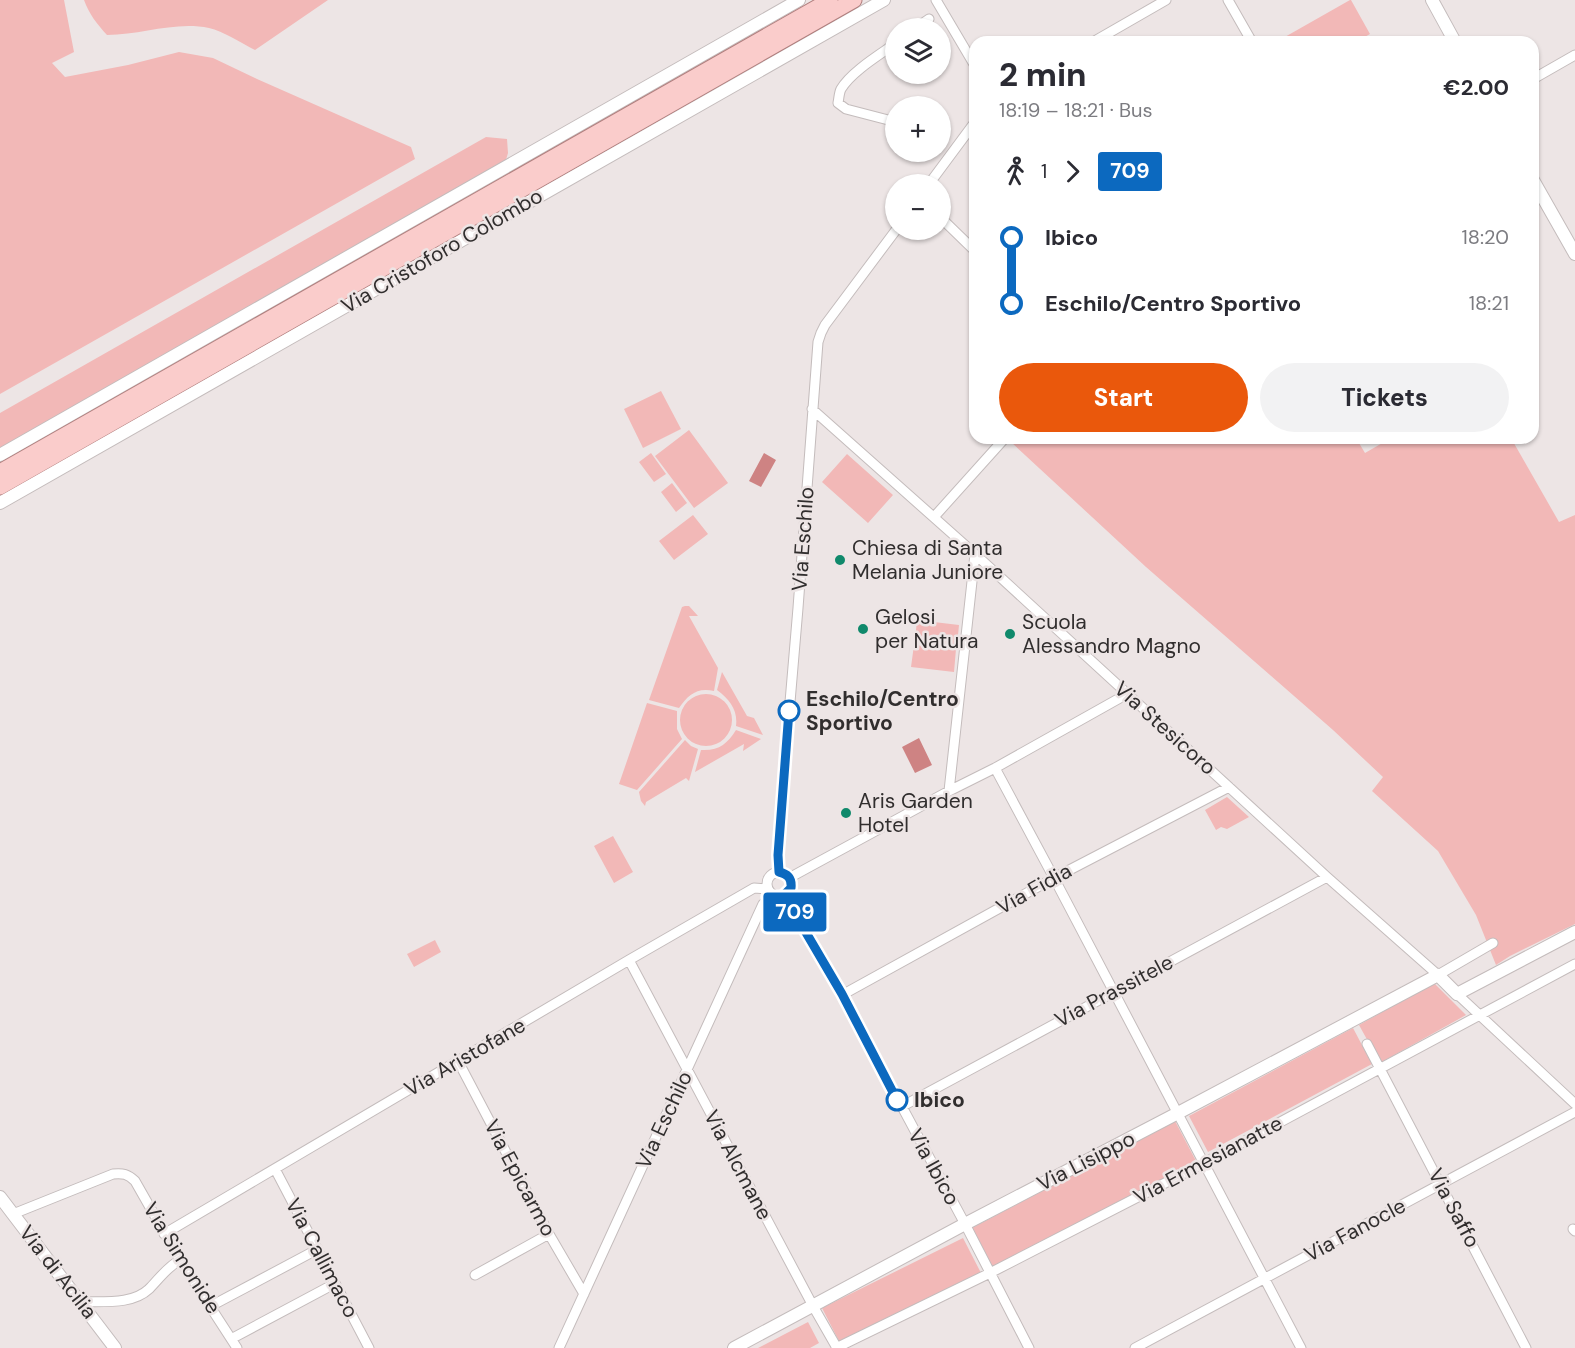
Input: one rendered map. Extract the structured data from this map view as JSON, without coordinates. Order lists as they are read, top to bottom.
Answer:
{
  "streets": {
    "main road": ["Via Cristoforo Colombo"],
    "street": [
      "Via Eschilo",
      "Via Stesicoro",
      "Via Fidia",
      "Via Prassitele",
      "Via Aristofane",
      "Via Ermesianatte",
      "Via Lisippo",
      "Via Alcmane",
      "Via Ibico",
      "Via Epicarmo",
      "Via Saffo",
      "Via Fanocle",
      "Via Simonide",
      "Via Callimaco",
      "Via di Acilia"
    ]
  },
  "crossings": [
    ["Via Eschilo", "Via Stesicoro"],
    ["Via Eschilo", "Via Aristofane"],
    ["Via Eschilo", "Via Alcmane"],
    ["Via Eschilo", "Via Ibico"],
    ["Via Eschilo", "Via Epicarmo"],
    ["Via Stesicoro", "Via Fidia"],
    ["Via Stesicoro", "Via Prassitele"],
    ["Via Stesicoro", "Via Lisippo"],
    ["Via Fidia", "Via Ibico"],
    ["Via Prassitele", "Via Ibico"],
    ["Via Aristofane", "Via Alcmane"],
    ["Via Aristofane", "Via Ibico"],
    ["Via Aristofane", "Via Epicarmo"],
    ["Via Aristofane", "Via Simonide"],
    ["Via Aristofane", "Via Callimaco"],
    ["Via Ermesianatte", "Via Alcmane"],
    ["Via Ermesianatte", "Via Ibico"],
    ["Via Ermesianatte", "Via Saffo"],
    ["Via Lisippo", "Via Alcmane"],
    ["Via Lisippo", "Via Ibico"],
    ["Via Saffo", "Via Fanocle"],
    ["Via Simonide", "Via di Acilia"]
  ],
  "places": [
    "Chiesa di Santa Melania Juniore",
    "Gelosi per Natura",
    "Scuola Alessandro Magno",
    "Eschilo/Centro Sportivo",
    "Aris Garden Hotel",
    "Ibico"
  ],
  "lines": ["bus line 709"],
  "page": {
    "on_map": "709",
    "map_buttons": ["+", "−"],
    "heading": ["2 min", "18:19 – 18:21 · Bus", "€2.00"],
    "legs": ["1", "709"],
    "list": [
      {
        "name": "Ibico",
        "value": "18:20"
      },
      {
        "name": "Eschilo/Centro Sportivo",
        "value": "18:21"
      }
    ],
    "buttons": ["Start", "Tickets"]
  }
}
